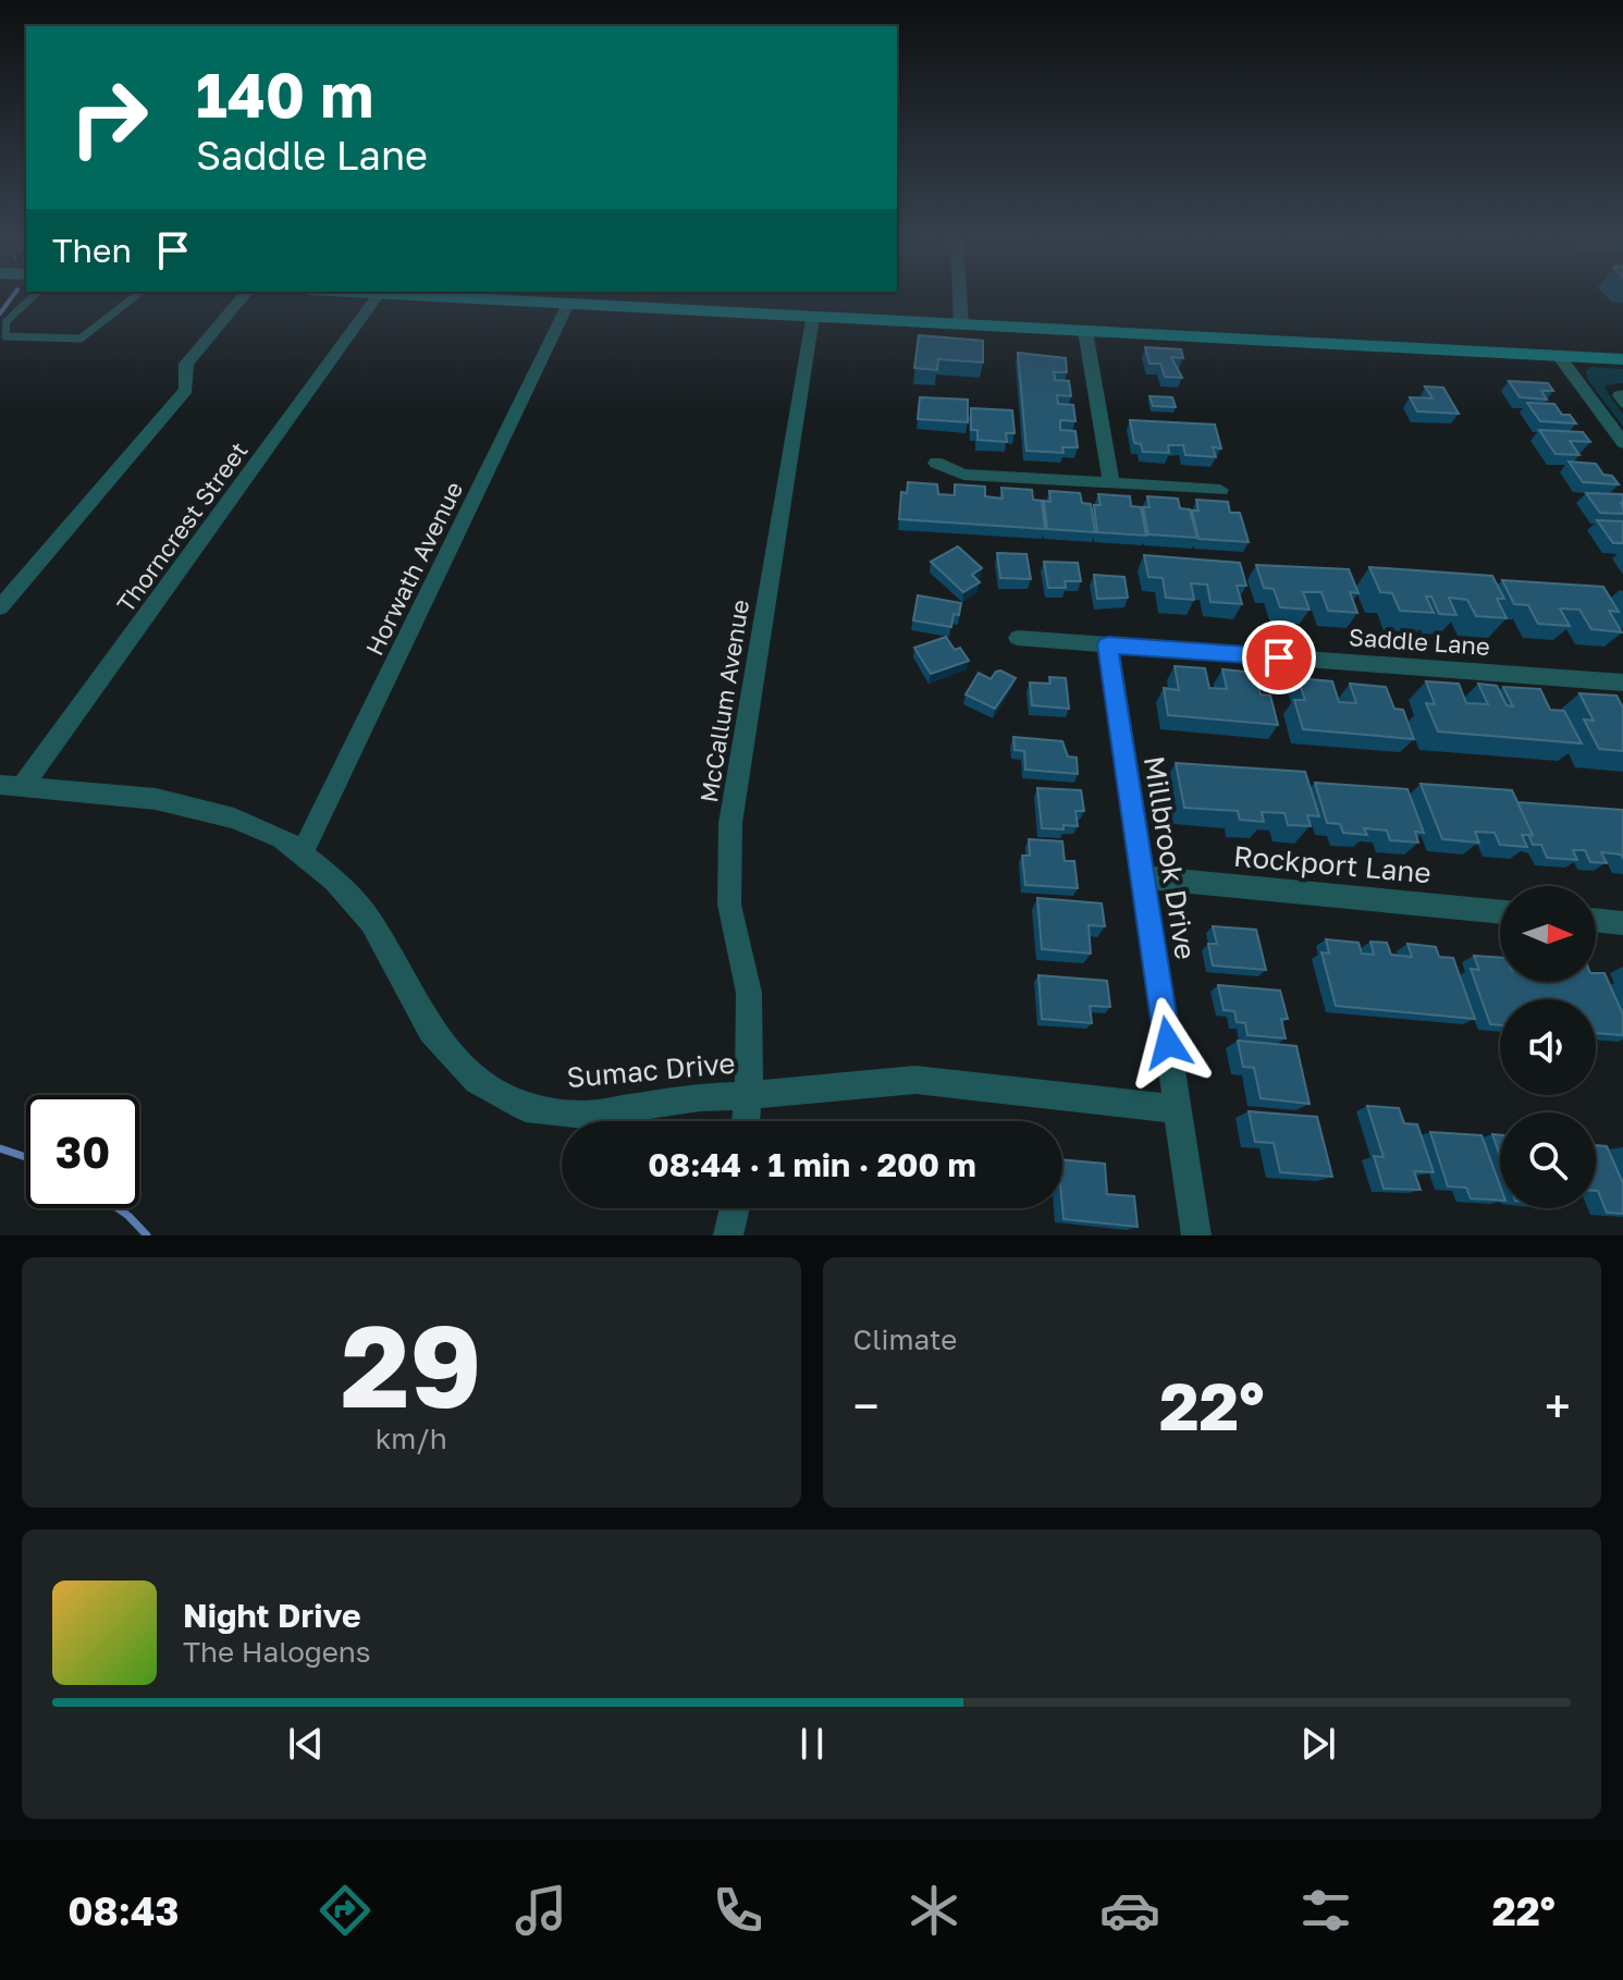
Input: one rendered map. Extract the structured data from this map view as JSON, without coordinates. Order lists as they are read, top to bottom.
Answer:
{
  "streets": {
    "street": [
      "Thorncrest Street",
      "Horwath Avenue",
      "Saddle Lane",
      "McCallum Avenue",
      "Millbrook Drive",
      "Rockport Lane",
      "Sumac Drive"
    ]
  },
  "crossings": [
    ["Thorncrest Street", "Sumac Drive"],
    ["Horwath Avenue", "Sumac Drive"],
    ["Saddle Lane", "Millbrook Drive"],
    ["McCallum Avenue", "Sumac Drive"],
    ["Millbrook Drive", "Rockport Lane"],
    ["Millbrook Drive", "Sumac Drive"]
  ],
  "north": "right",
  "page": {
    "turn": ["140 m", "Saddle Lane"],
    "then": "Then",
    "limit": "30",
    "trip": "08:44 · 1 min · 200 m",
    "tile": [
      ["29", "km/h"],
      "Climate"
    ],
    "heat": ["−", "22°", "+"],
    "song": ["Night Drive", "The Halogens"],
    "tabs": ["08:43", "22°"]
  }
}
